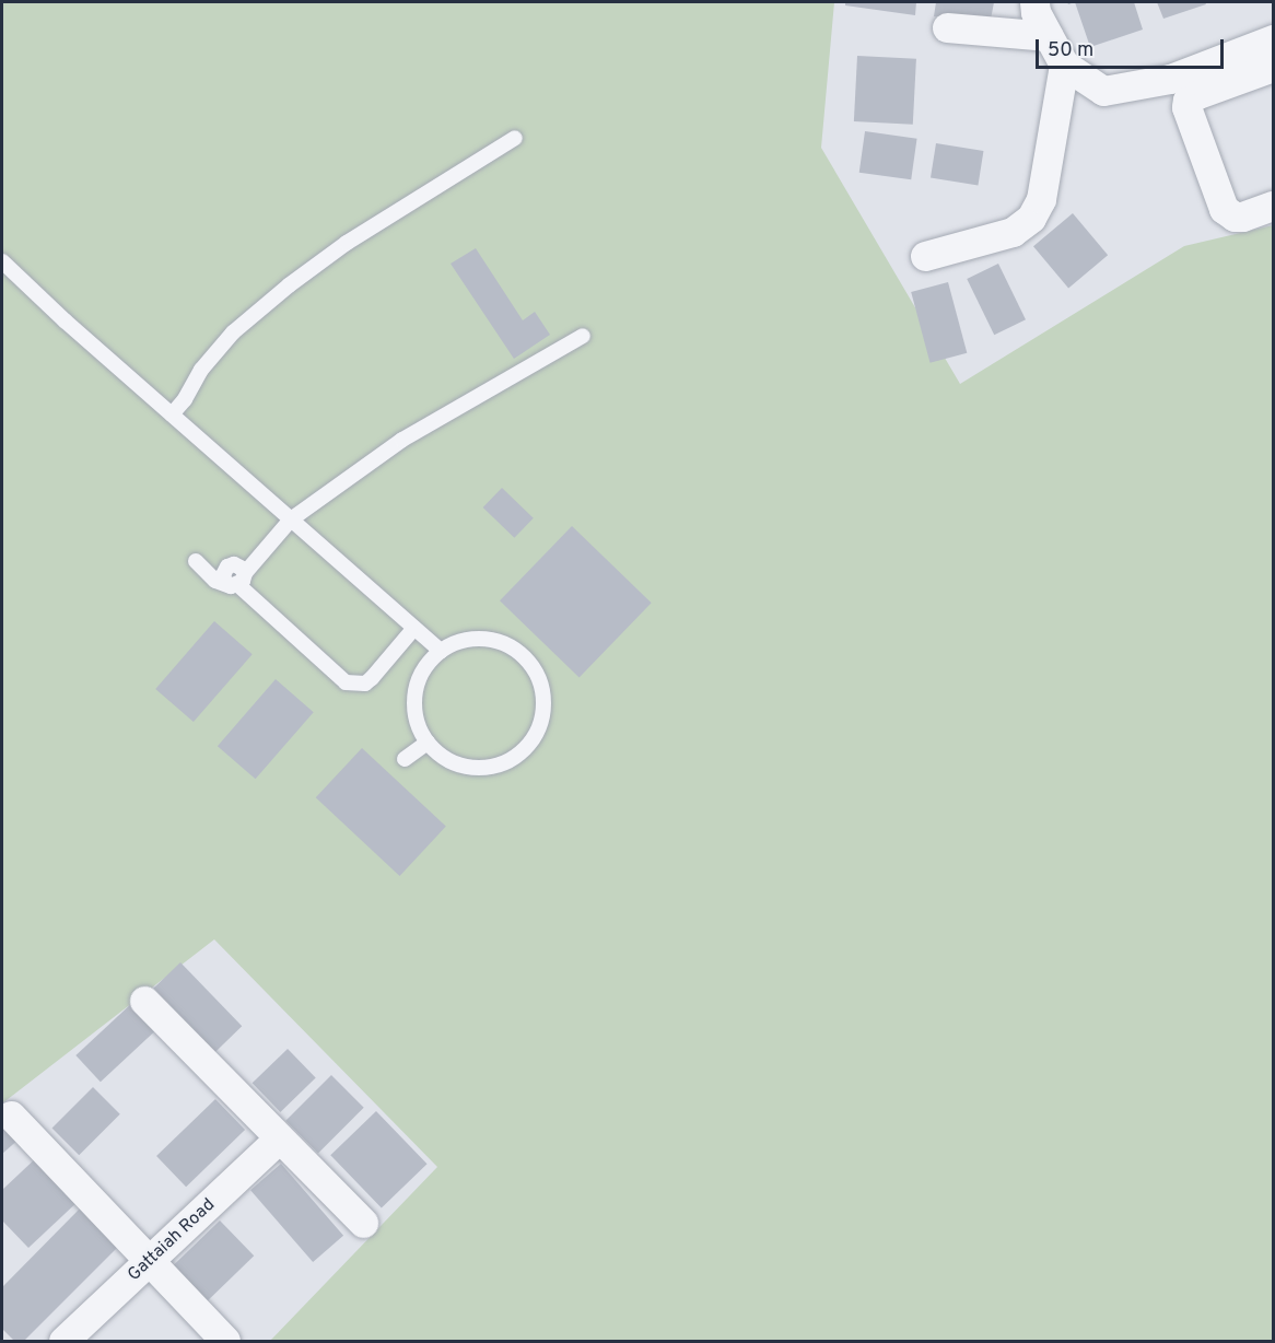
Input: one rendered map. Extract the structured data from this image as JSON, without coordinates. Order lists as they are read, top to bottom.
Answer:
{
  "streets": {
    "street": ["Gattaiah Road"]
  },
  "scale_bar": "50 m"
}
